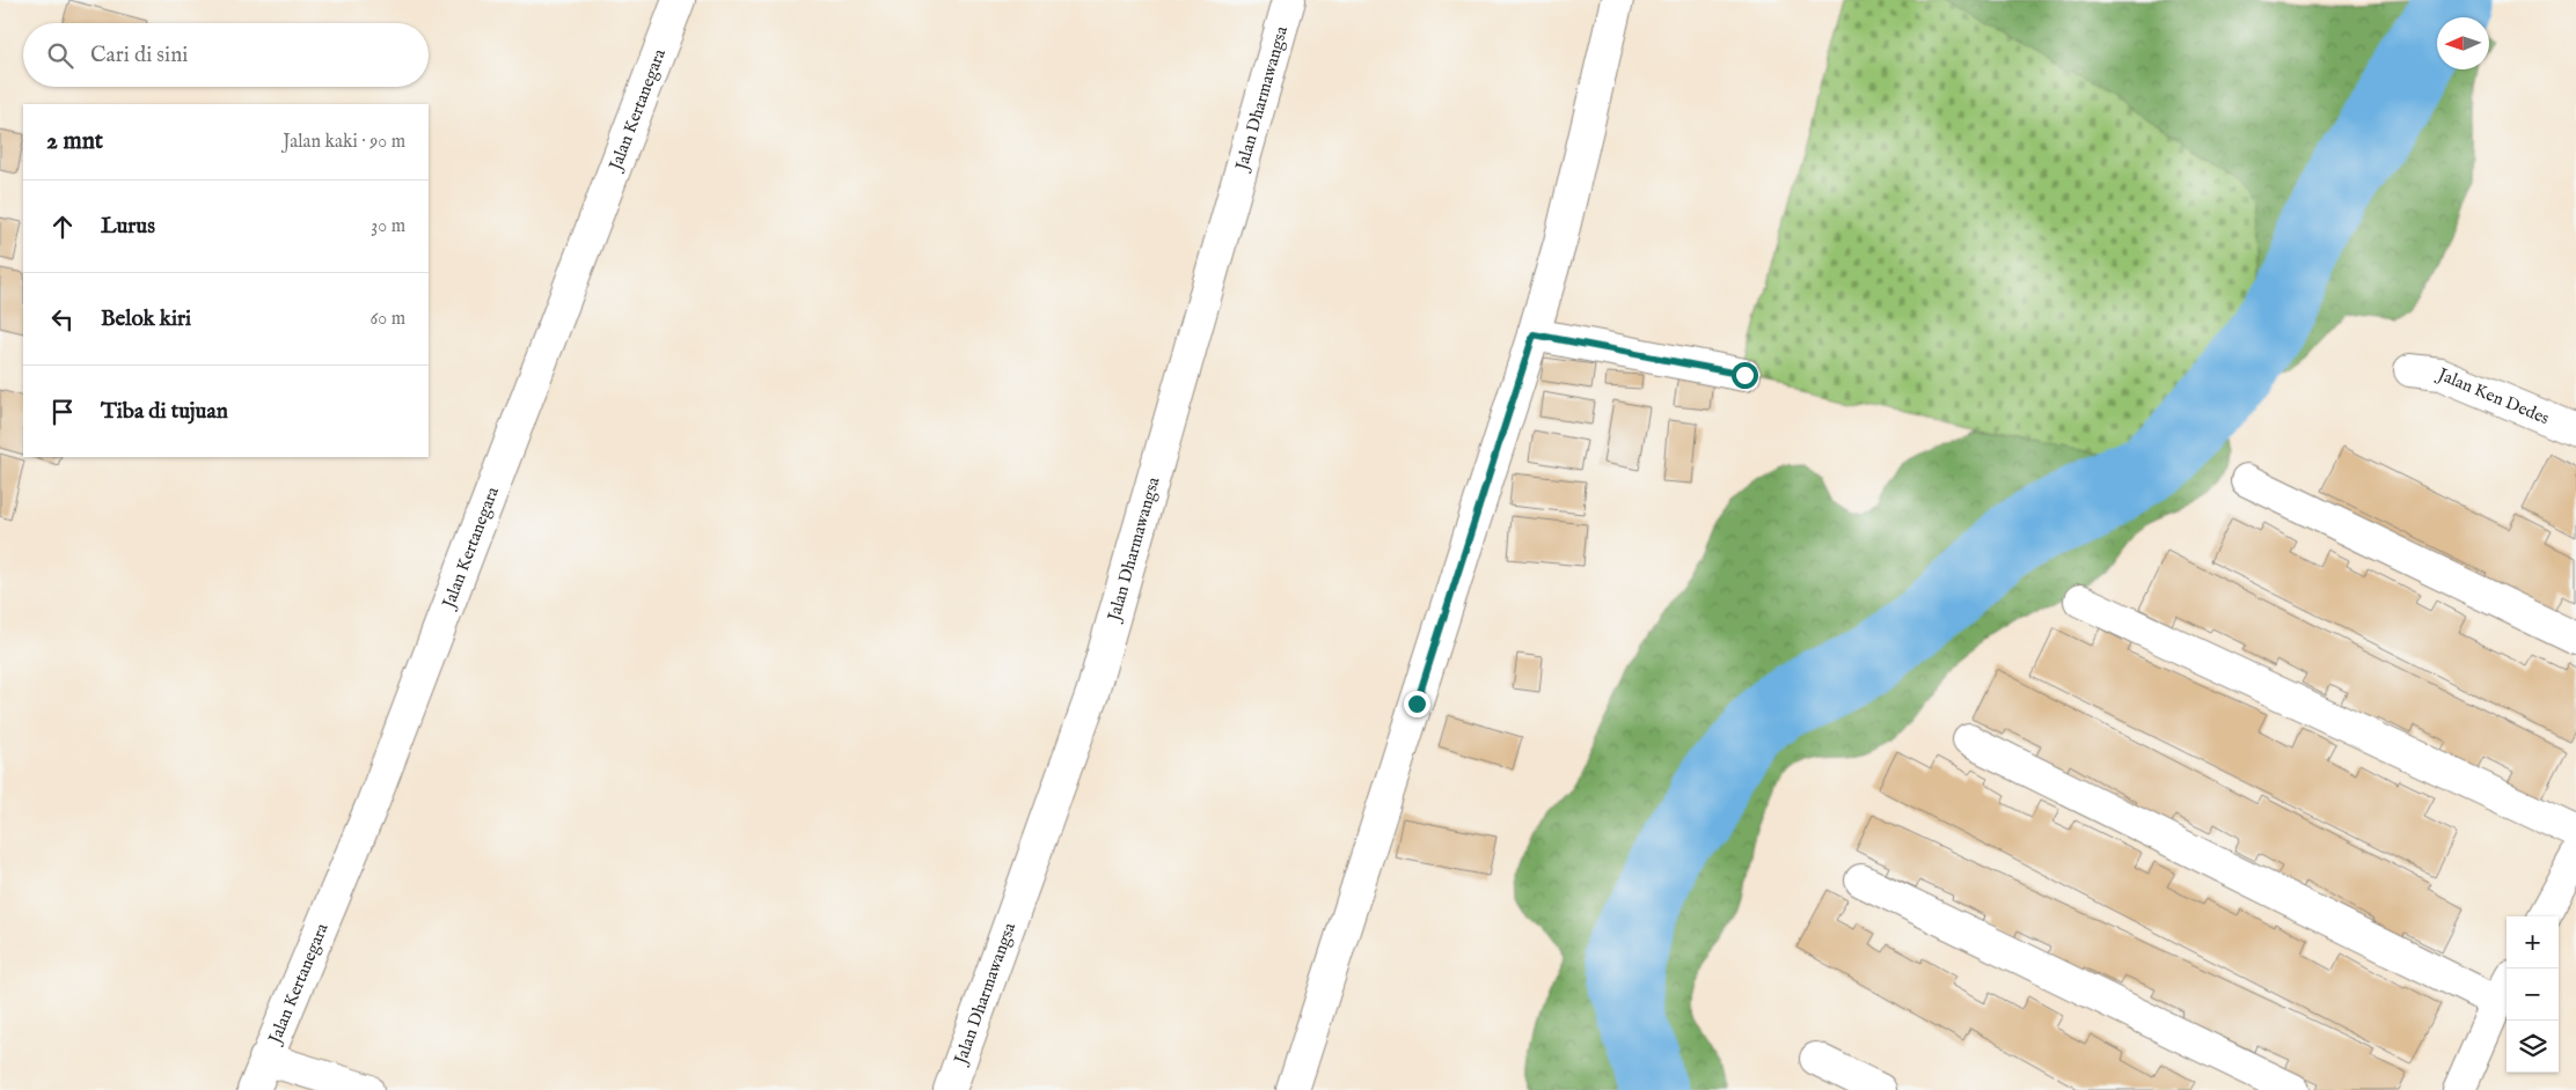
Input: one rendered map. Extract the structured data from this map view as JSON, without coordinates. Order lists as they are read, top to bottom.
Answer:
{
  "streets": {
    "street": ["Jalan Dharmawangsa", "Jalan Kertanegara", "Jalan Ken Dedes"]
  },
  "north": "left",
  "page": {
    "search": "Cari di sini",
    "heading": ["2 mnt", "Jalan kaki · 90 m"],
    "list": [
      ["Lurus", "30 m"],
      ["Belok kiri", "60 m"],
      "Tiba di tujuan"
    ],
    "map_buttons": ["+", "−"]
  }
}
